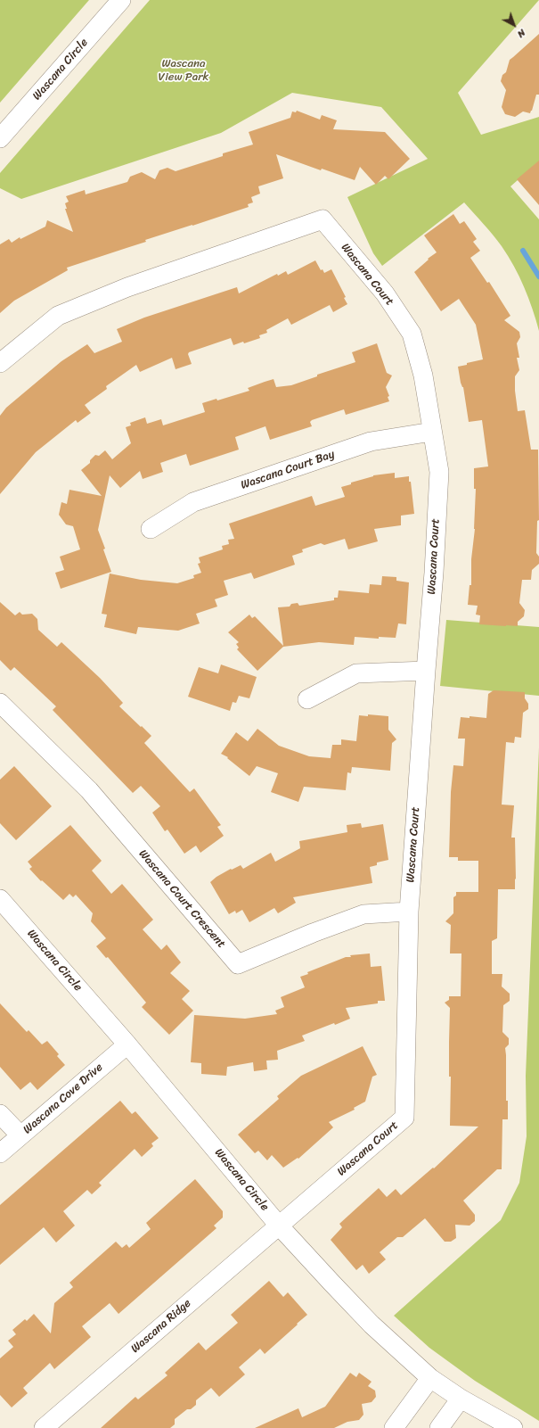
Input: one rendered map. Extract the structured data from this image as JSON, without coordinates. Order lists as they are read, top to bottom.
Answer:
{
  "streets": {
    "street": [
      "Wascana Circle",
      "Wascana Court",
      "Wascana Court Bay",
      "Wascana Court Crescent",
      "Wascana Cove Drive",
      "Wascana Ridge"
    ]
  },
  "crossings": [
    ["Wascana Circle", "Wascana Court"],
    ["Wascana Circle", "Wascana Cove Drive"],
    ["Wascana Circle", "Wascana Ridge"],
    ["Wascana Court", "Wascana Court Bay"],
    ["Wascana Court", "Wascana Court Crescent"],
    ["Wascana Court", "Wascana Ridge"]
  ],
  "parks": ["Wascana View Park"],
  "north": "bottom right"
}
